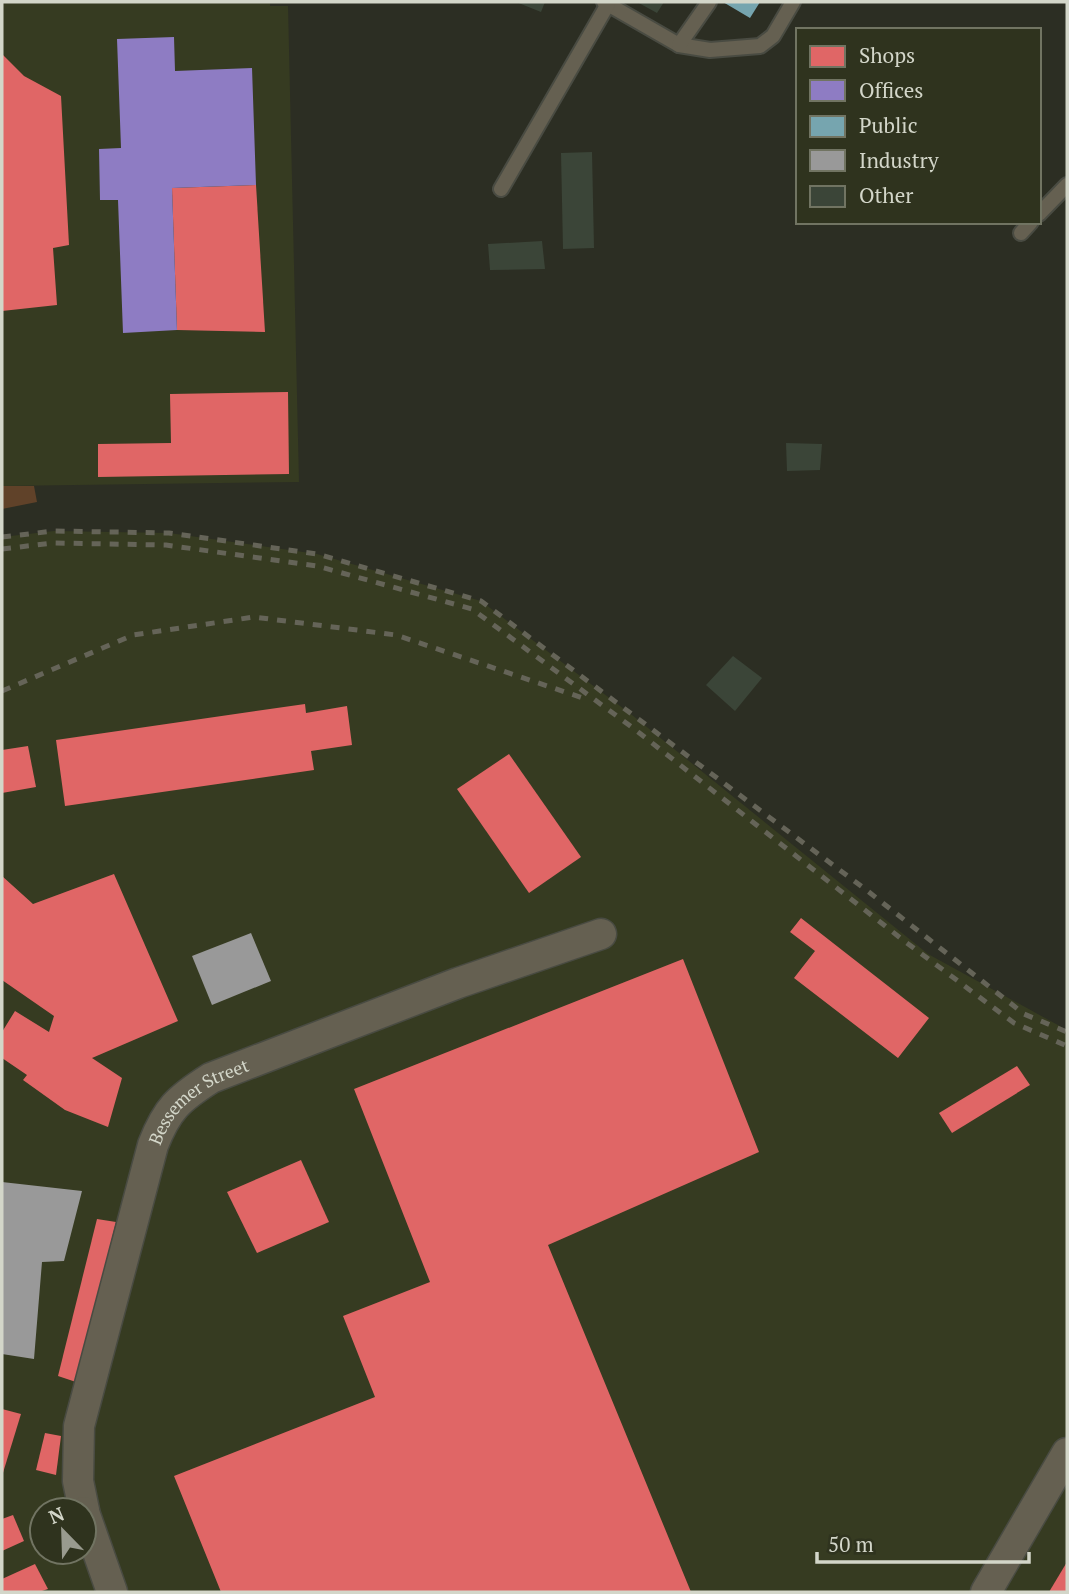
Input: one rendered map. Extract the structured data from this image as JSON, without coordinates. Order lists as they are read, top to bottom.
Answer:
{
  "streets": {
    "street": ["Bessemer Street"]
  },
  "legend": [
    "Shops",
    "Offices",
    "Public",
    "Industry",
    "Other"
  ],
  "scale_bar": "50 m",
  "north": "top left"
}
